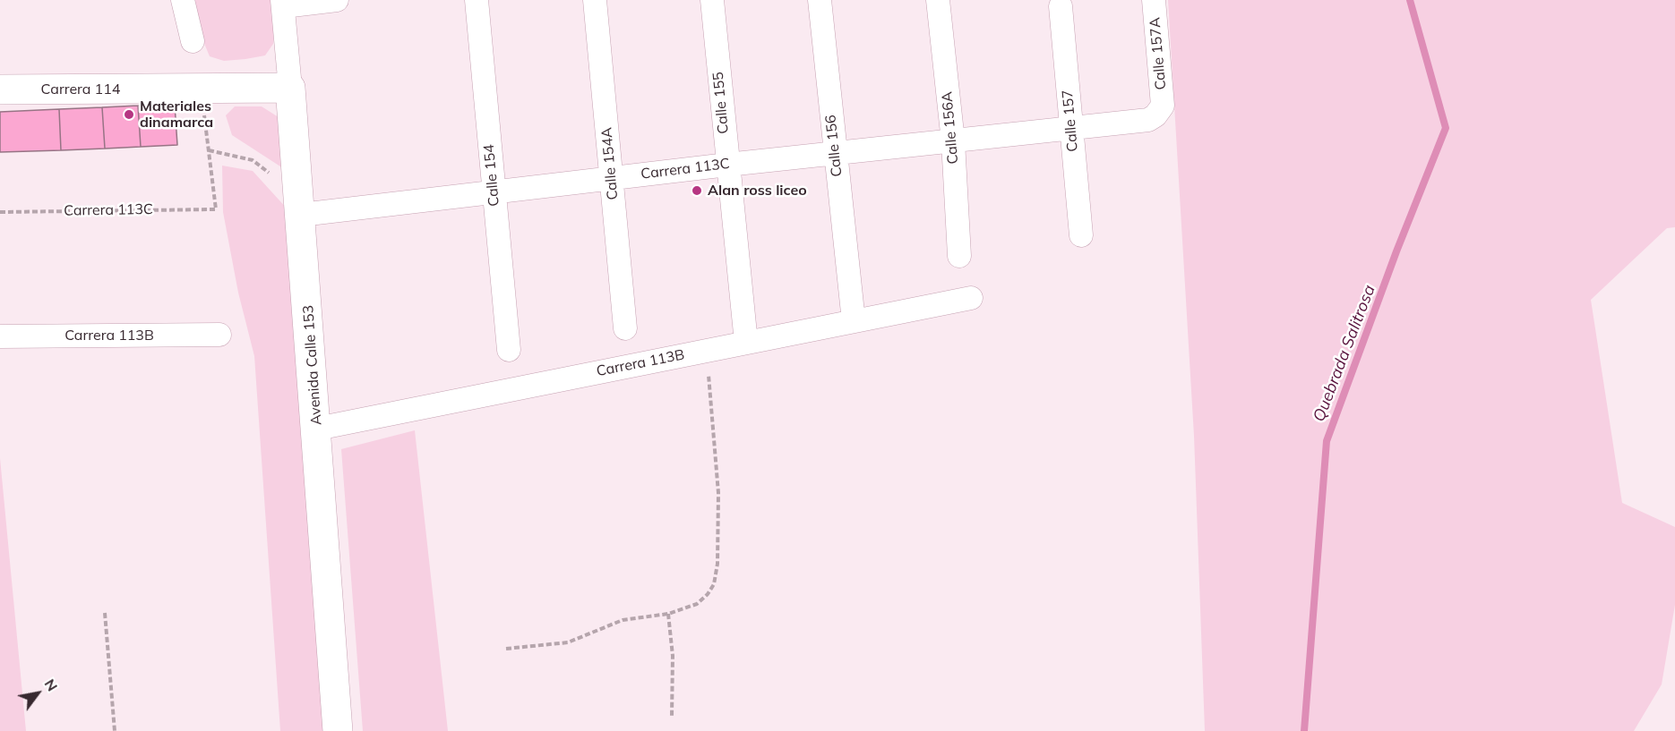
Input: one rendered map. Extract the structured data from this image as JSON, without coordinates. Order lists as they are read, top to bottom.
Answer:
{
  "streets": {
    "street": [
      "Calle 157A",
      "Carrera 114",
      "Calle 155",
      "Calle 157",
      "Calle 156A",
      "Calle 156",
      "Calle 154A",
      "Carrera 113C",
      "Calle 154",
      "Carrera 113B",
      "Avenida Calle 153"
    ]
  },
  "crossings": [
    ["Calle 157A", "Calle 157"],
    ["Calle 157A", "Carrera 113C"],
    ["Carrera 114", "Avenida Calle 153"],
    ["Calle 155", "Carrera 113C"],
    ["Calle 155", "Carrera 113B"],
    ["Calle 157", "Carrera 113C"],
    ["Calle 156A", "Carrera 113C"],
    ["Calle 156", "Carrera 113C"],
    ["Calle 156", "Carrera 113B"],
    ["Calle 154A", "Carrera 113C"],
    ["Carrera 113C", "Calle 154"],
    ["Carrera 113C", "Avenida Calle 153"],
    ["Carrera 113B", "Avenida Calle 153"]
  ],
  "water": ["Quebrada Salitrosa"],
  "places": ["Materiales dinamarca", "Alan ross liceo"],
  "north": "top right"
}
